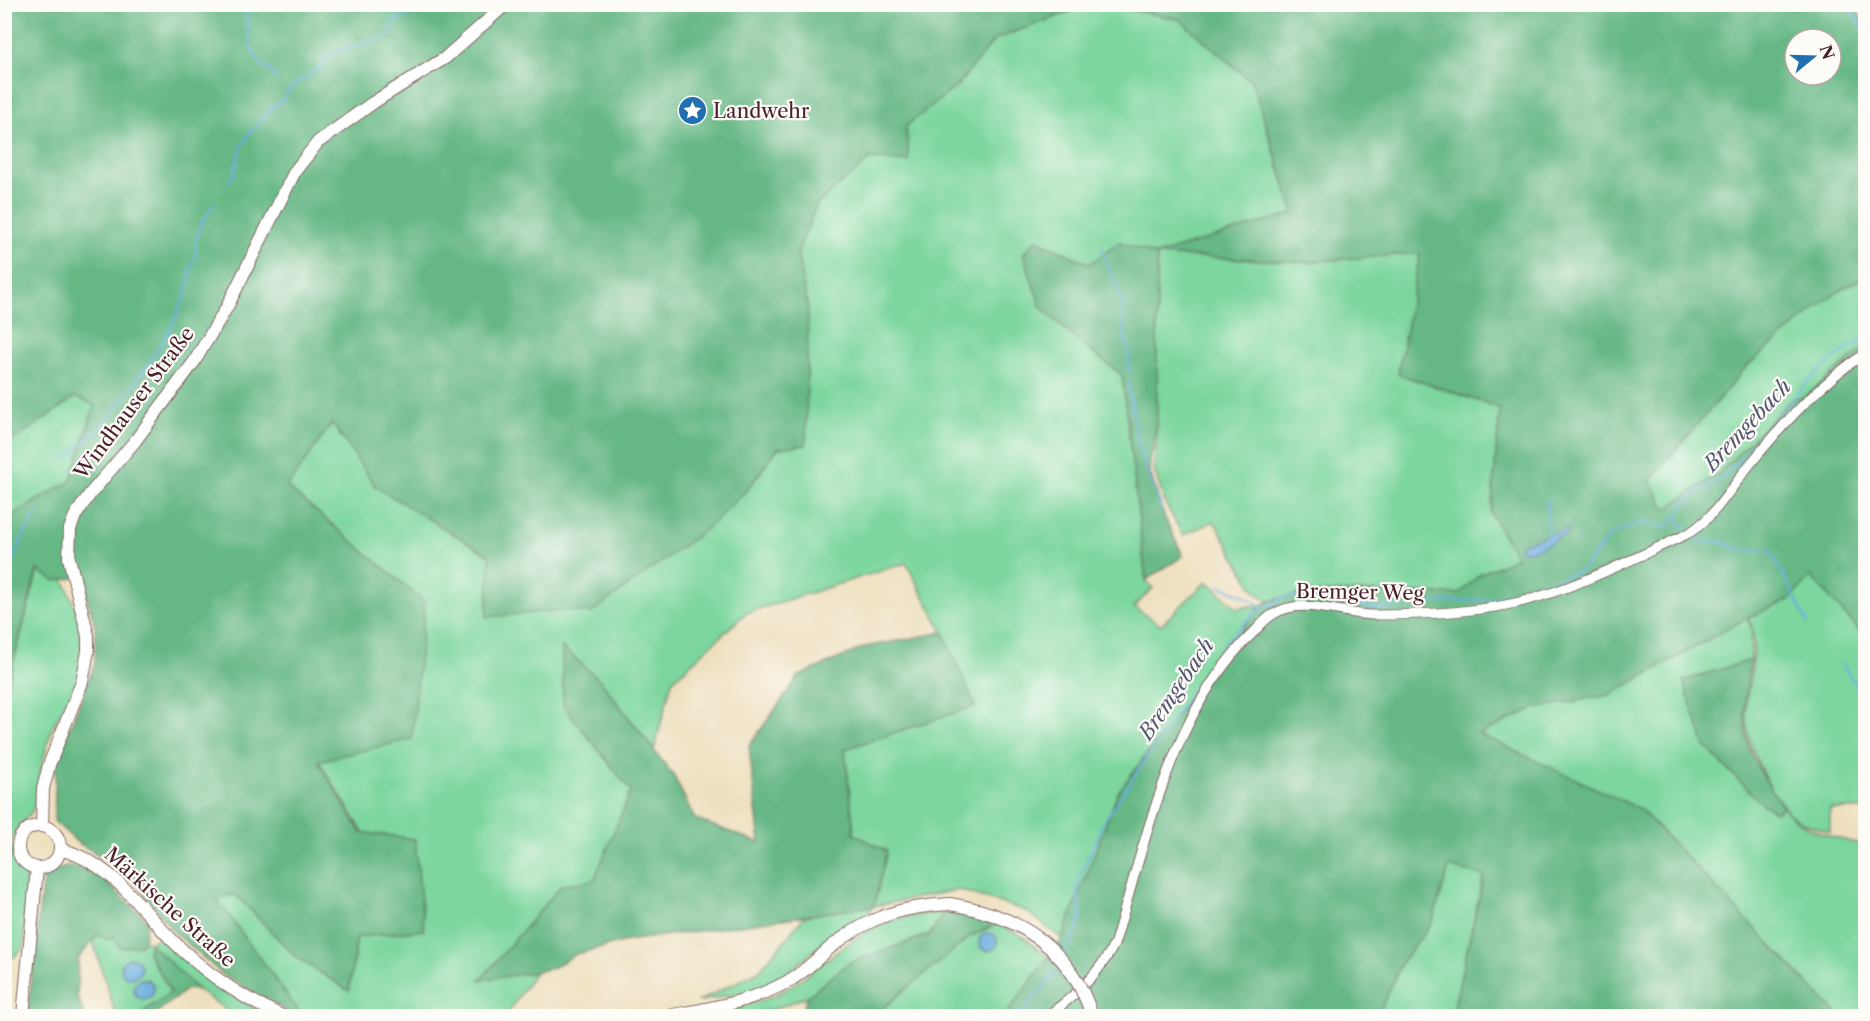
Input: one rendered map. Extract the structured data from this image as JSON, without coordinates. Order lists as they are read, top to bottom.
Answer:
{
  "streets": {
    "main road": ["Windhauser Straße", "Märkische Straße"],
    "street": ["Bremger Weg"]
  },
  "crossings": [
    ["Windhauser Straße", "Märkische Straße"]
  ],
  "water": ["Bremgebach"],
  "places": {
    "place": ["Landwehr"]
  },
  "north": "right"
}
